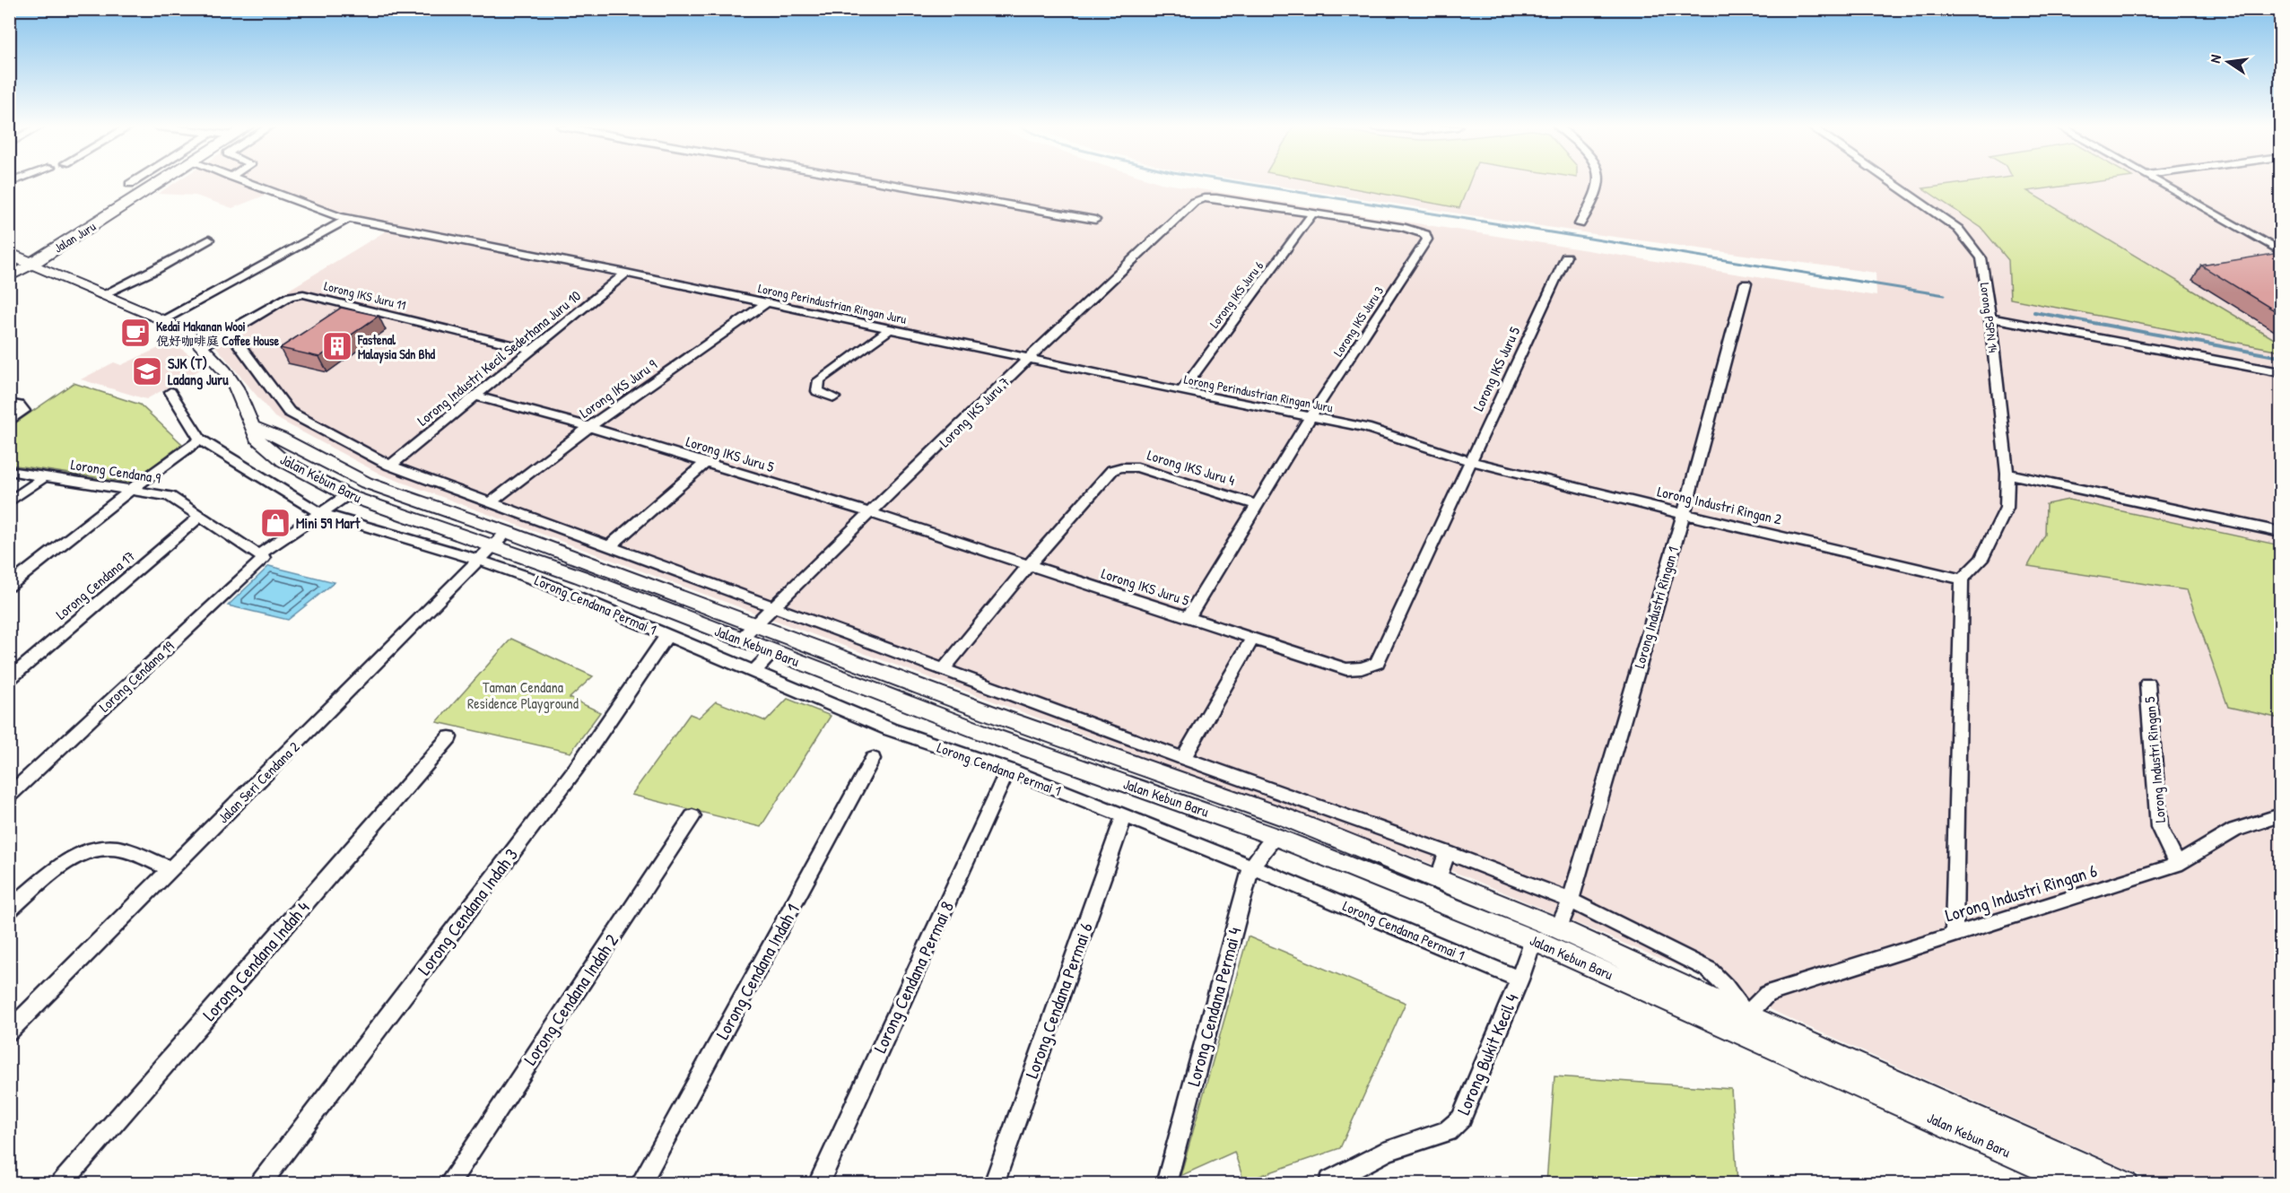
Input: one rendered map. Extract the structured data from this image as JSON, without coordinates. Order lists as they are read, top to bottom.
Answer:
{
  "streets": {
    "main road": ["Jalan Juru"],
    "street": [
      "Lorong IKS Juru 6",
      "Lorong IKS Juru 11",
      "Lorong Perindustrian Ringan Juru",
      "Lorong PSPN 14",
      "Lorong IKS Juru 3",
      "Lorong Industri Kecil Sederhana Juru 10",
      "Lorong IKS Juru 5",
      "Lorong IKS Juru 9",
      "Lorong IKS Juru 7",
      "Lorong IKS Juru 4",
      "Lorong Cendana 9",
      "Jalan Kebun Baru",
      "Lorong Industri Ringan 2",
      "Lorong Cendana 17",
      "Lorong Cendana Permai 1",
      "Lorong Industri Ringan 1",
      "Lorong Cendana 19",
      "Lorong Industri Ringan 5",
      "Jalan Seri Cendana 2",
      "Lorong Industri Ringan 6",
      "Lorong Cendana Indah 3",
      "Lorong Cendana Indah 4",
      "Lorong Cendana Indah 1",
      "Lorong Cendana Permai 8",
      "Lorong Cendana Indah 2",
      "Lorong Cendana Permai 6",
      "Lorong Cendana Permai 4",
      "Lorong Bukit Kecil 4"
    ]
  },
  "crossings": [
    ["Jalan Juru", "Jalan Kebun Baru"],
    ["Lorong IKS Juru 6", "Lorong Perindustrian Ringan Juru"],
    ["Lorong IKS Juru 6", "Lorong IKS Juru 3"],
    ["Lorong IKS Juru 6", "Lorong IKS Juru 7"],
    ["Lorong IKS Juru 11", "Lorong Industri Kecil Sederhana Juru 10"],
    ["Lorong IKS Juru 11", "Jalan Kebun Baru"],
    ["Lorong Perindustrian Ringan Juru", "Lorong IKS Juru 3"],
    ["Lorong Perindustrian Ringan Juru", "Lorong Industri Kecil Sederhana Juru 10"],
    ["Lorong Perindustrian Ringan Juru", "Lorong IKS Juru 5"],
    ["Lorong Perindustrian Ringan Juru", "Lorong IKS Juru 9"],
    ["Lorong Perindustrian Ringan Juru", "Lorong IKS Juru 7"],
    ["Lorong Perindustrian Ringan Juru", "Lorong Industri Ringan 2"],
    ["Lorong PSPN 14", "Lorong Industri Ringan 2"],
    ["Lorong IKS Juru 3", "Lorong IKS Juru 5"],
    ["Lorong IKS Juru 3", "Lorong IKS Juru 7"],
    ["Lorong IKS Juru 3", "Lorong IKS Juru 4"],
    ["Lorong Industri Kecil Sederhana Juru 10", "Lorong IKS Juru 5"],
    ["Lorong IKS Juru 5", "Lorong IKS Juru 9"],
    ["Lorong IKS Juru 5", "Lorong IKS Juru 7"],
    ["Lorong IKS Juru 5", "Lorong IKS Juru 4"],
    ["Lorong IKS Juru 5", "Lorong Industri Ringan 2"],
    ["Lorong IKS Juru 7", "Jalan Kebun Baru"],
    ["Lorong Cendana 9", "Lorong Cendana 17"],
    ["Lorong Cendana 9", "Lorong Cendana 19"],
    ["Jalan Kebun Baru", "Lorong Industri Ringan 1"],
    ["Jalan Kebun Baru", "Lorong Cendana 19"],
    ["Jalan Kebun Baru", "Jalan Seri Cendana 2"],
    ["Jalan Kebun Baru", "Lorong Industri Ringan 6"],
    ["Jalan Kebun Baru", "Lorong Cendana Permai 4"],
    ["Jalan Kebun Baru", "Lorong Bukit Kecil 4"],
    ["Lorong Industri Ringan 2", "Lorong Industri Ringan 1"],
    ["Lorong Cendana Permai 1", "Lorong Cendana 19"],
    ["Lorong Cendana Permai 1", "Jalan Seri Cendana 2"],
    ["Lorong Cendana Permai 1", "Lorong Cendana Indah 3"],
    ["Lorong Cendana Permai 1", "Lorong Cendana Permai 8"],
    ["Lorong Cendana Permai 1", "Lorong Cendana Permai 6"],
    ["Lorong Cendana Permai 1", "Lorong Cendana Permai 4"],
    ["Lorong Cendana Permai 1", "Lorong Bukit Kecil 4"],
    ["Lorong Industri Ringan 5", "Lorong Industri Ringan 6"]
  ],
  "parks": ["Taman Cendana Residence Playground"],
  "places": {
    "cafe": ["Kedai Makanan Wooi 倪好咖啡庭 Coffee House"],
    "building": ["Fastenal Malaysia Sdn Bhd"],
    "school or university": ["SJK (T) Ladang Juru"],
    "shop": ["Mini 59 Mart"]
  },
  "north": "left"
}
